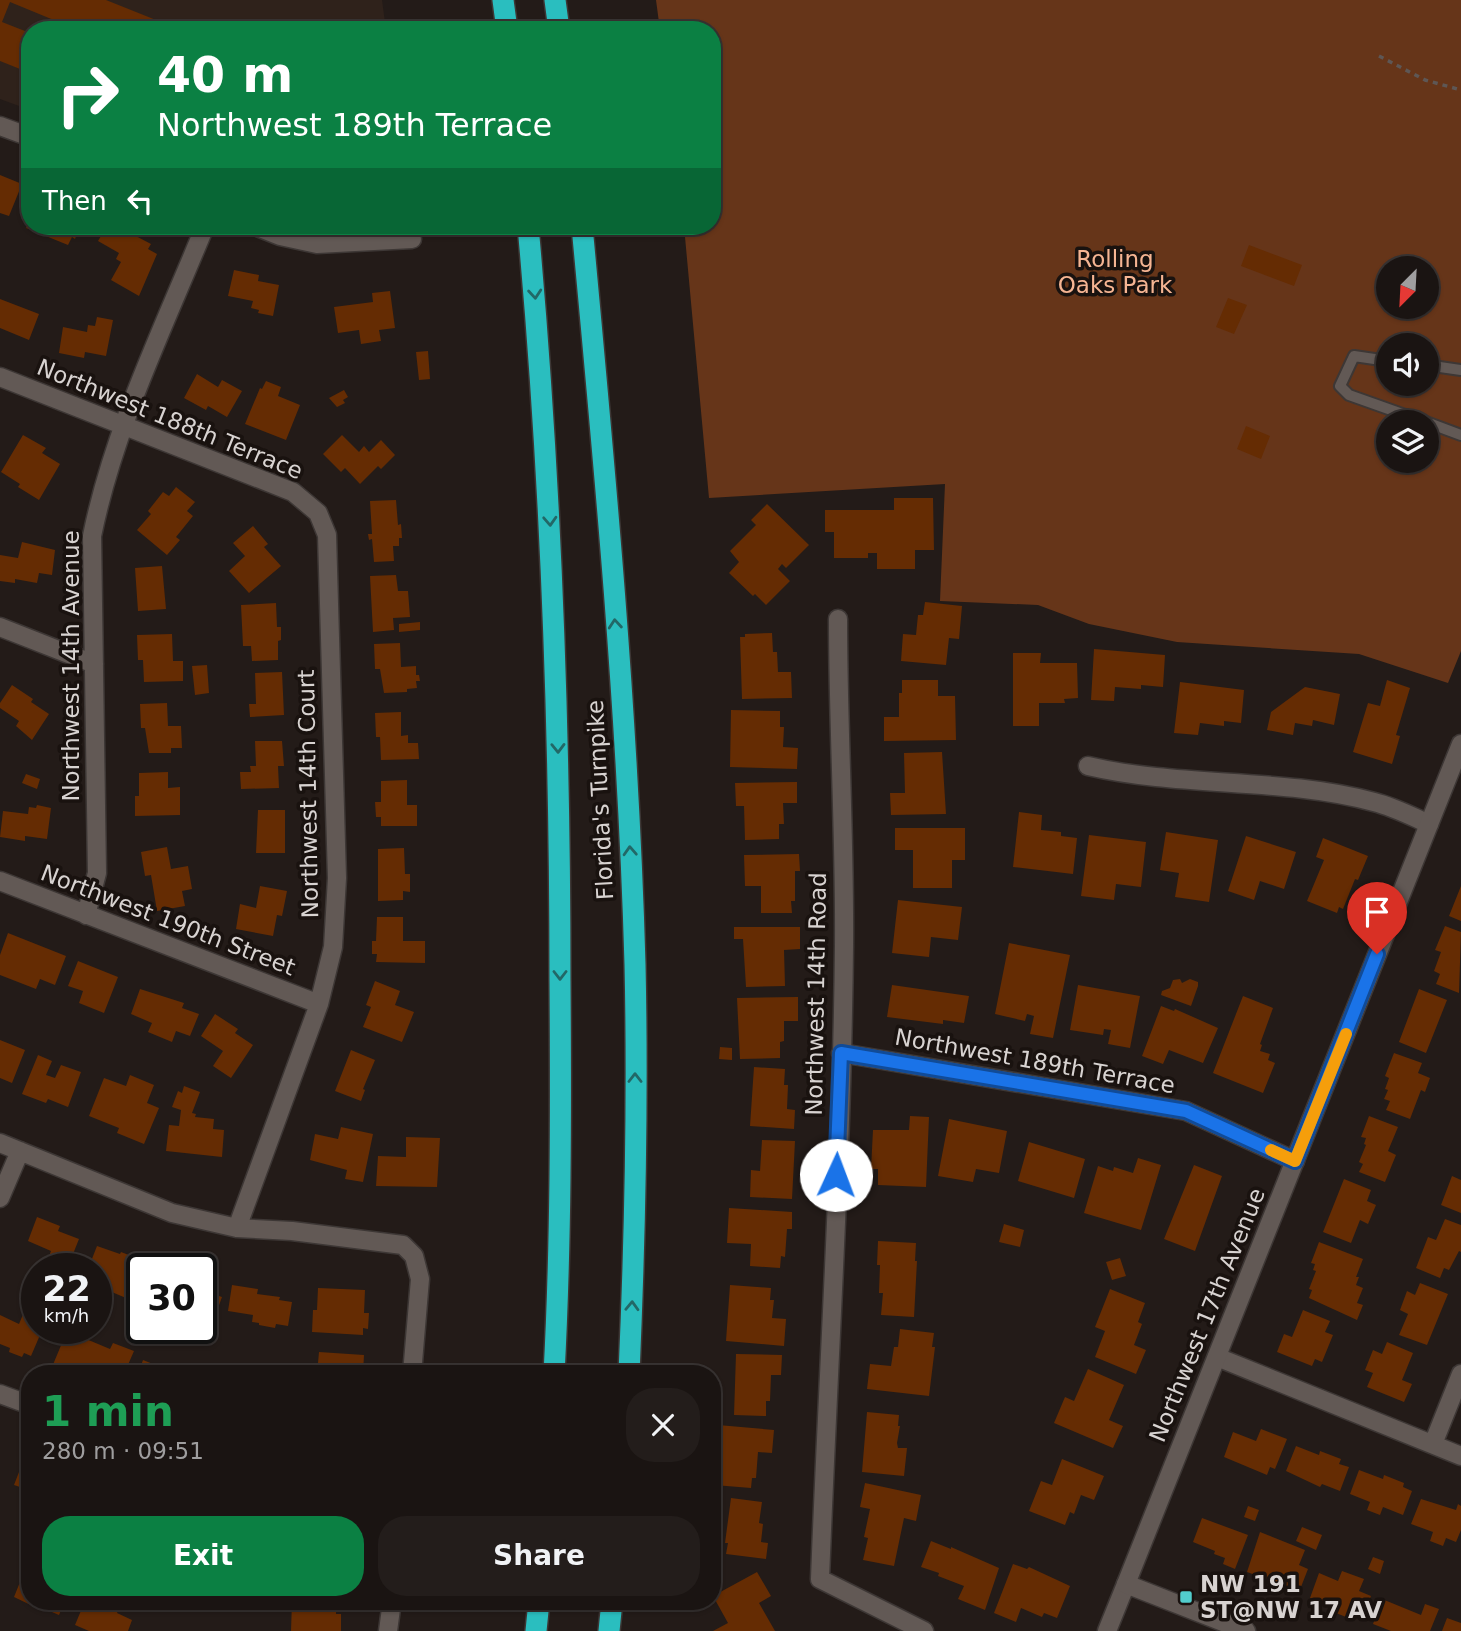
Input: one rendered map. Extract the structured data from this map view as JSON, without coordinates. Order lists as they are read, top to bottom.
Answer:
{
  "streets": {
    "highway": ["Florida's Turnpike"],
    "street": [
      "Northwest 188th Terrace",
      "Northwest 14th Avenue",
      "Northwest 14th Court",
      "Northwest 190th Street",
      "Northwest 14th Road",
      "Northwest 189th Terrace",
      "Northwest 17th Avenue"
    ]
  },
  "crossings": [
    ["Northwest 188th Terrace", "Northwest 14th Avenue"],
    ["Northwest 188th Terrace", "Northwest 14th Court"],
    ["Northwest 14th Avenue", "Northwest 190th Street"],
    ["Northwest 14th Court", "Northwest 190th Street"],
    ["Northwest 14th Road", "Northwest 189th Terrace"],
    ["Northwest 189th Terrace", "Northwest 17th Avenue"]
  ],
  "parks": ["Rolling Oaks Park"],
  "places": {
    "transit": ["NW 191 ST@NW 17 AV"]
  },
  "north": "bottom left",
  "page": {
    "turn": ["40 m", "Northwest 189th Terrace"],
    "then": "Then",
    "speed": "22 km/h",
    "limit": "30",
    "heading": ["1 min", "280 m · 09:51"],
    "buttons": ["Exit", "Share"]
  }
}
